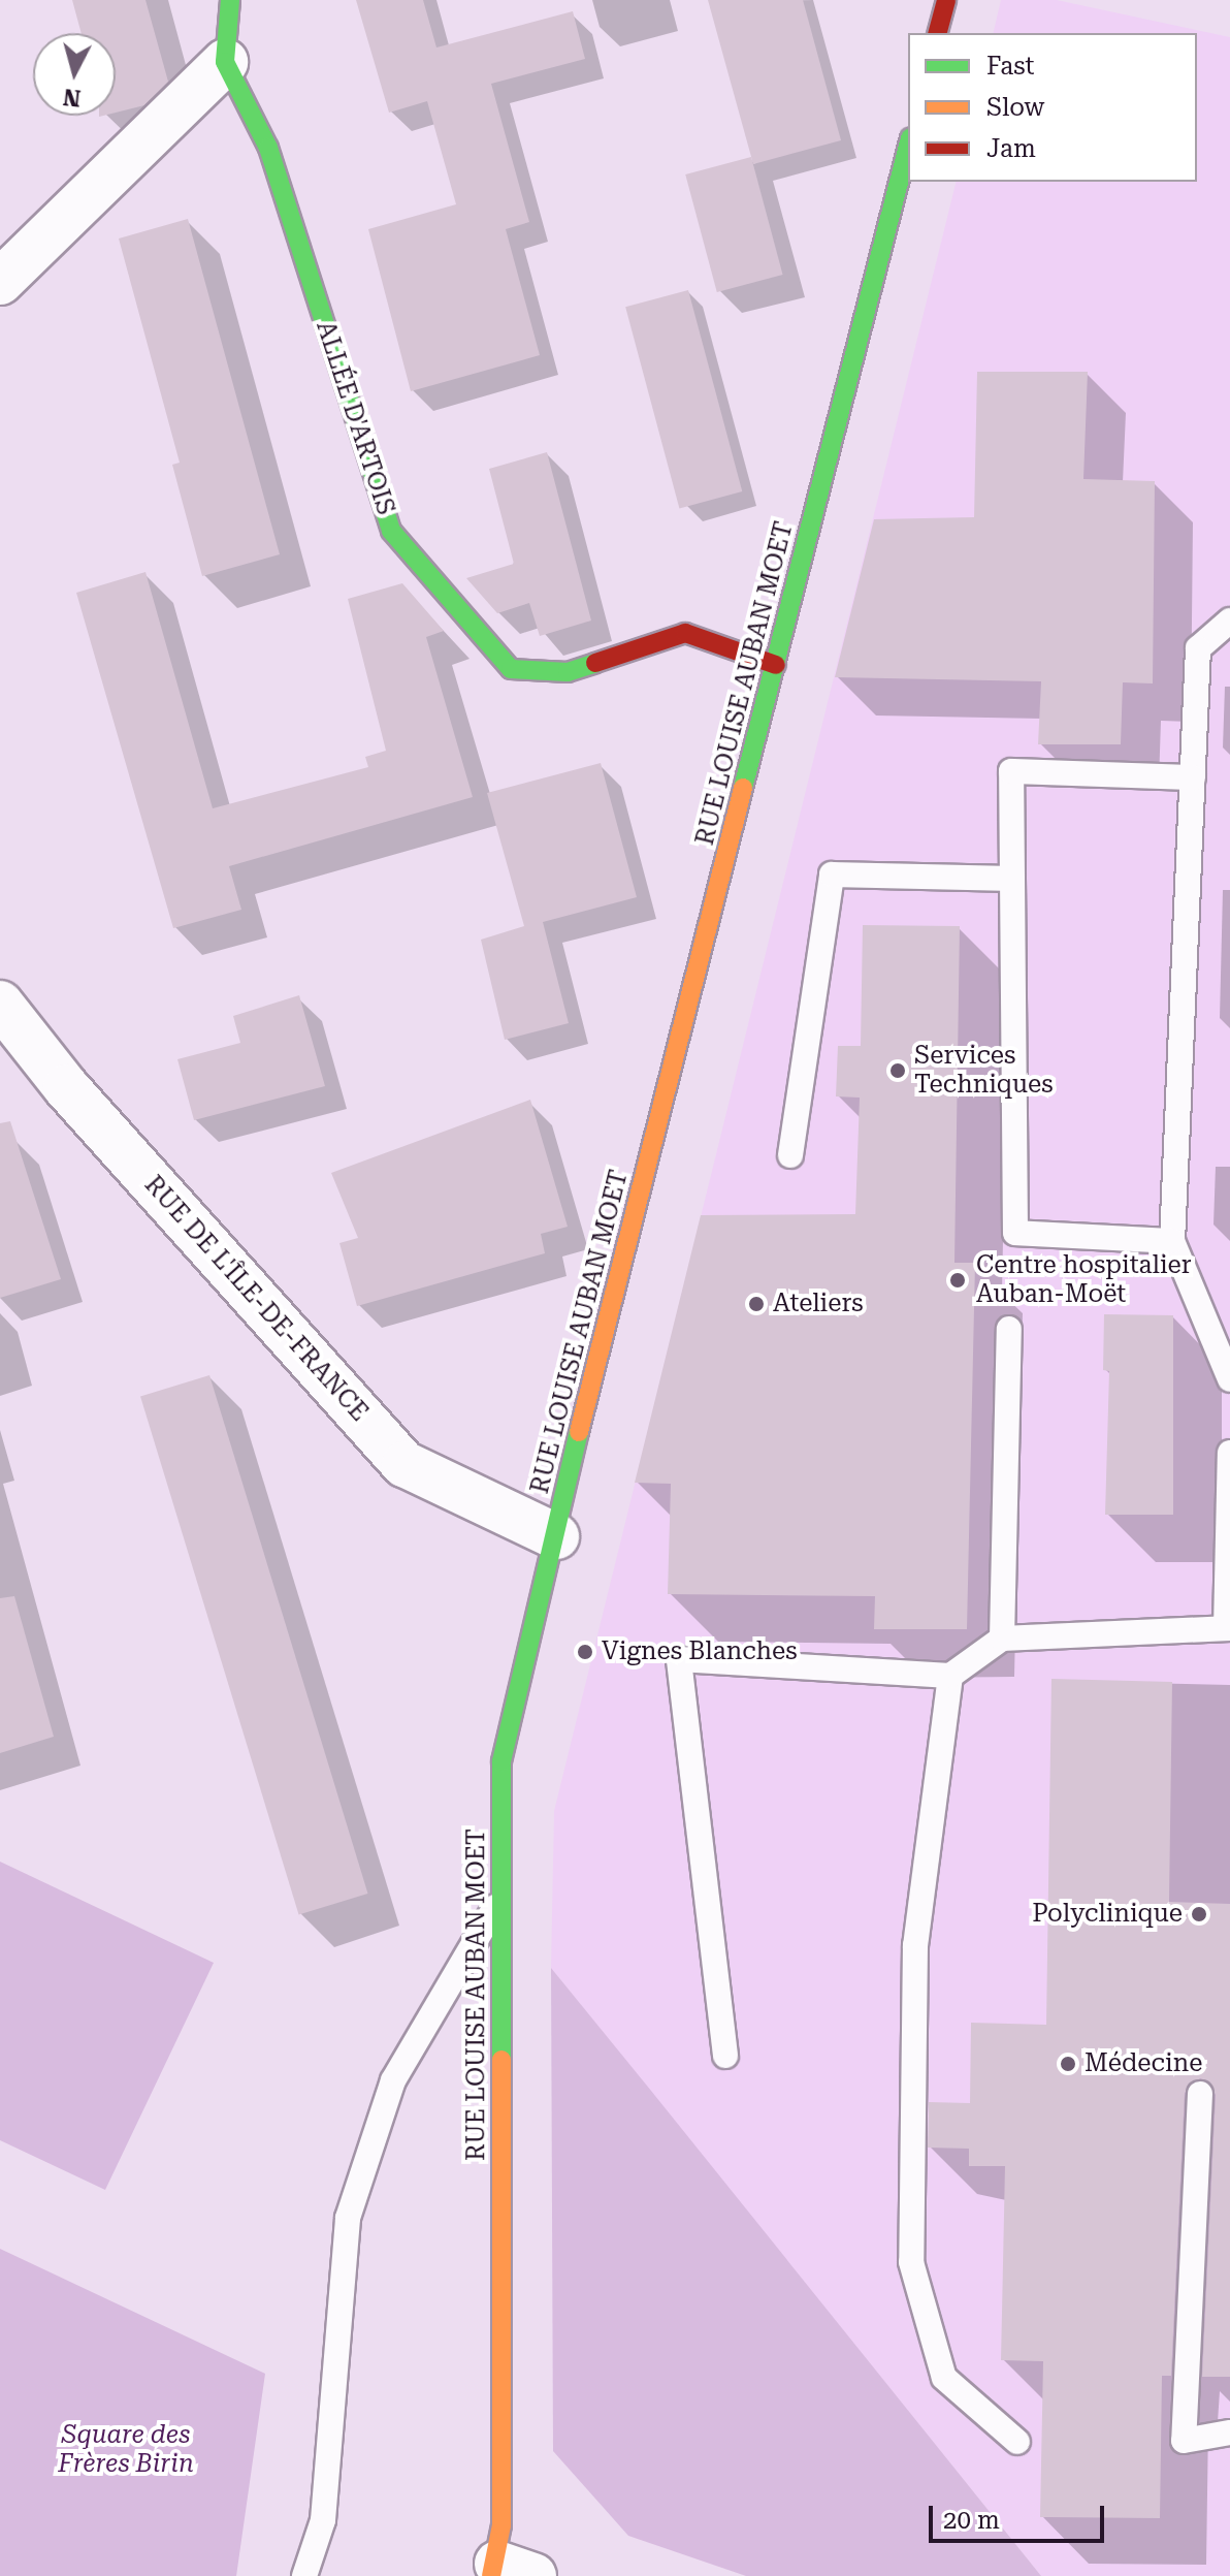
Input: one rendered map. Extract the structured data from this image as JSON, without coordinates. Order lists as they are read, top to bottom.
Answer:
{
  "streets": {
    "street": ["ALLÉE D'ARTOIS", "RUE LOUISE AUBAN MOET", "RUE DE L'ÎLE-DE-FRANCE"]
  },
  "crossings": [
    ["ALLÉE D'ARTOIS", "RUE LOUISE AUBAN MOET"],
    ["RUE LOUISE AUBAN MOET", "RUE DE L'ÎLE-DE-FRANCE"]
  ],
  "parks": ["Square des Frères Birin"],
  "places": [
    "Services Techniques",
    "Centre hospitalier Auban-Moët",
    "Ateliers",
    "Vignes Blanches",
    "Polyclinique",
    "Médecine"
  ],
  "legend": ["Fast", "Slow", "Jam"],
  "scale_bar": "20 m",
  "north": "bottom"
}
